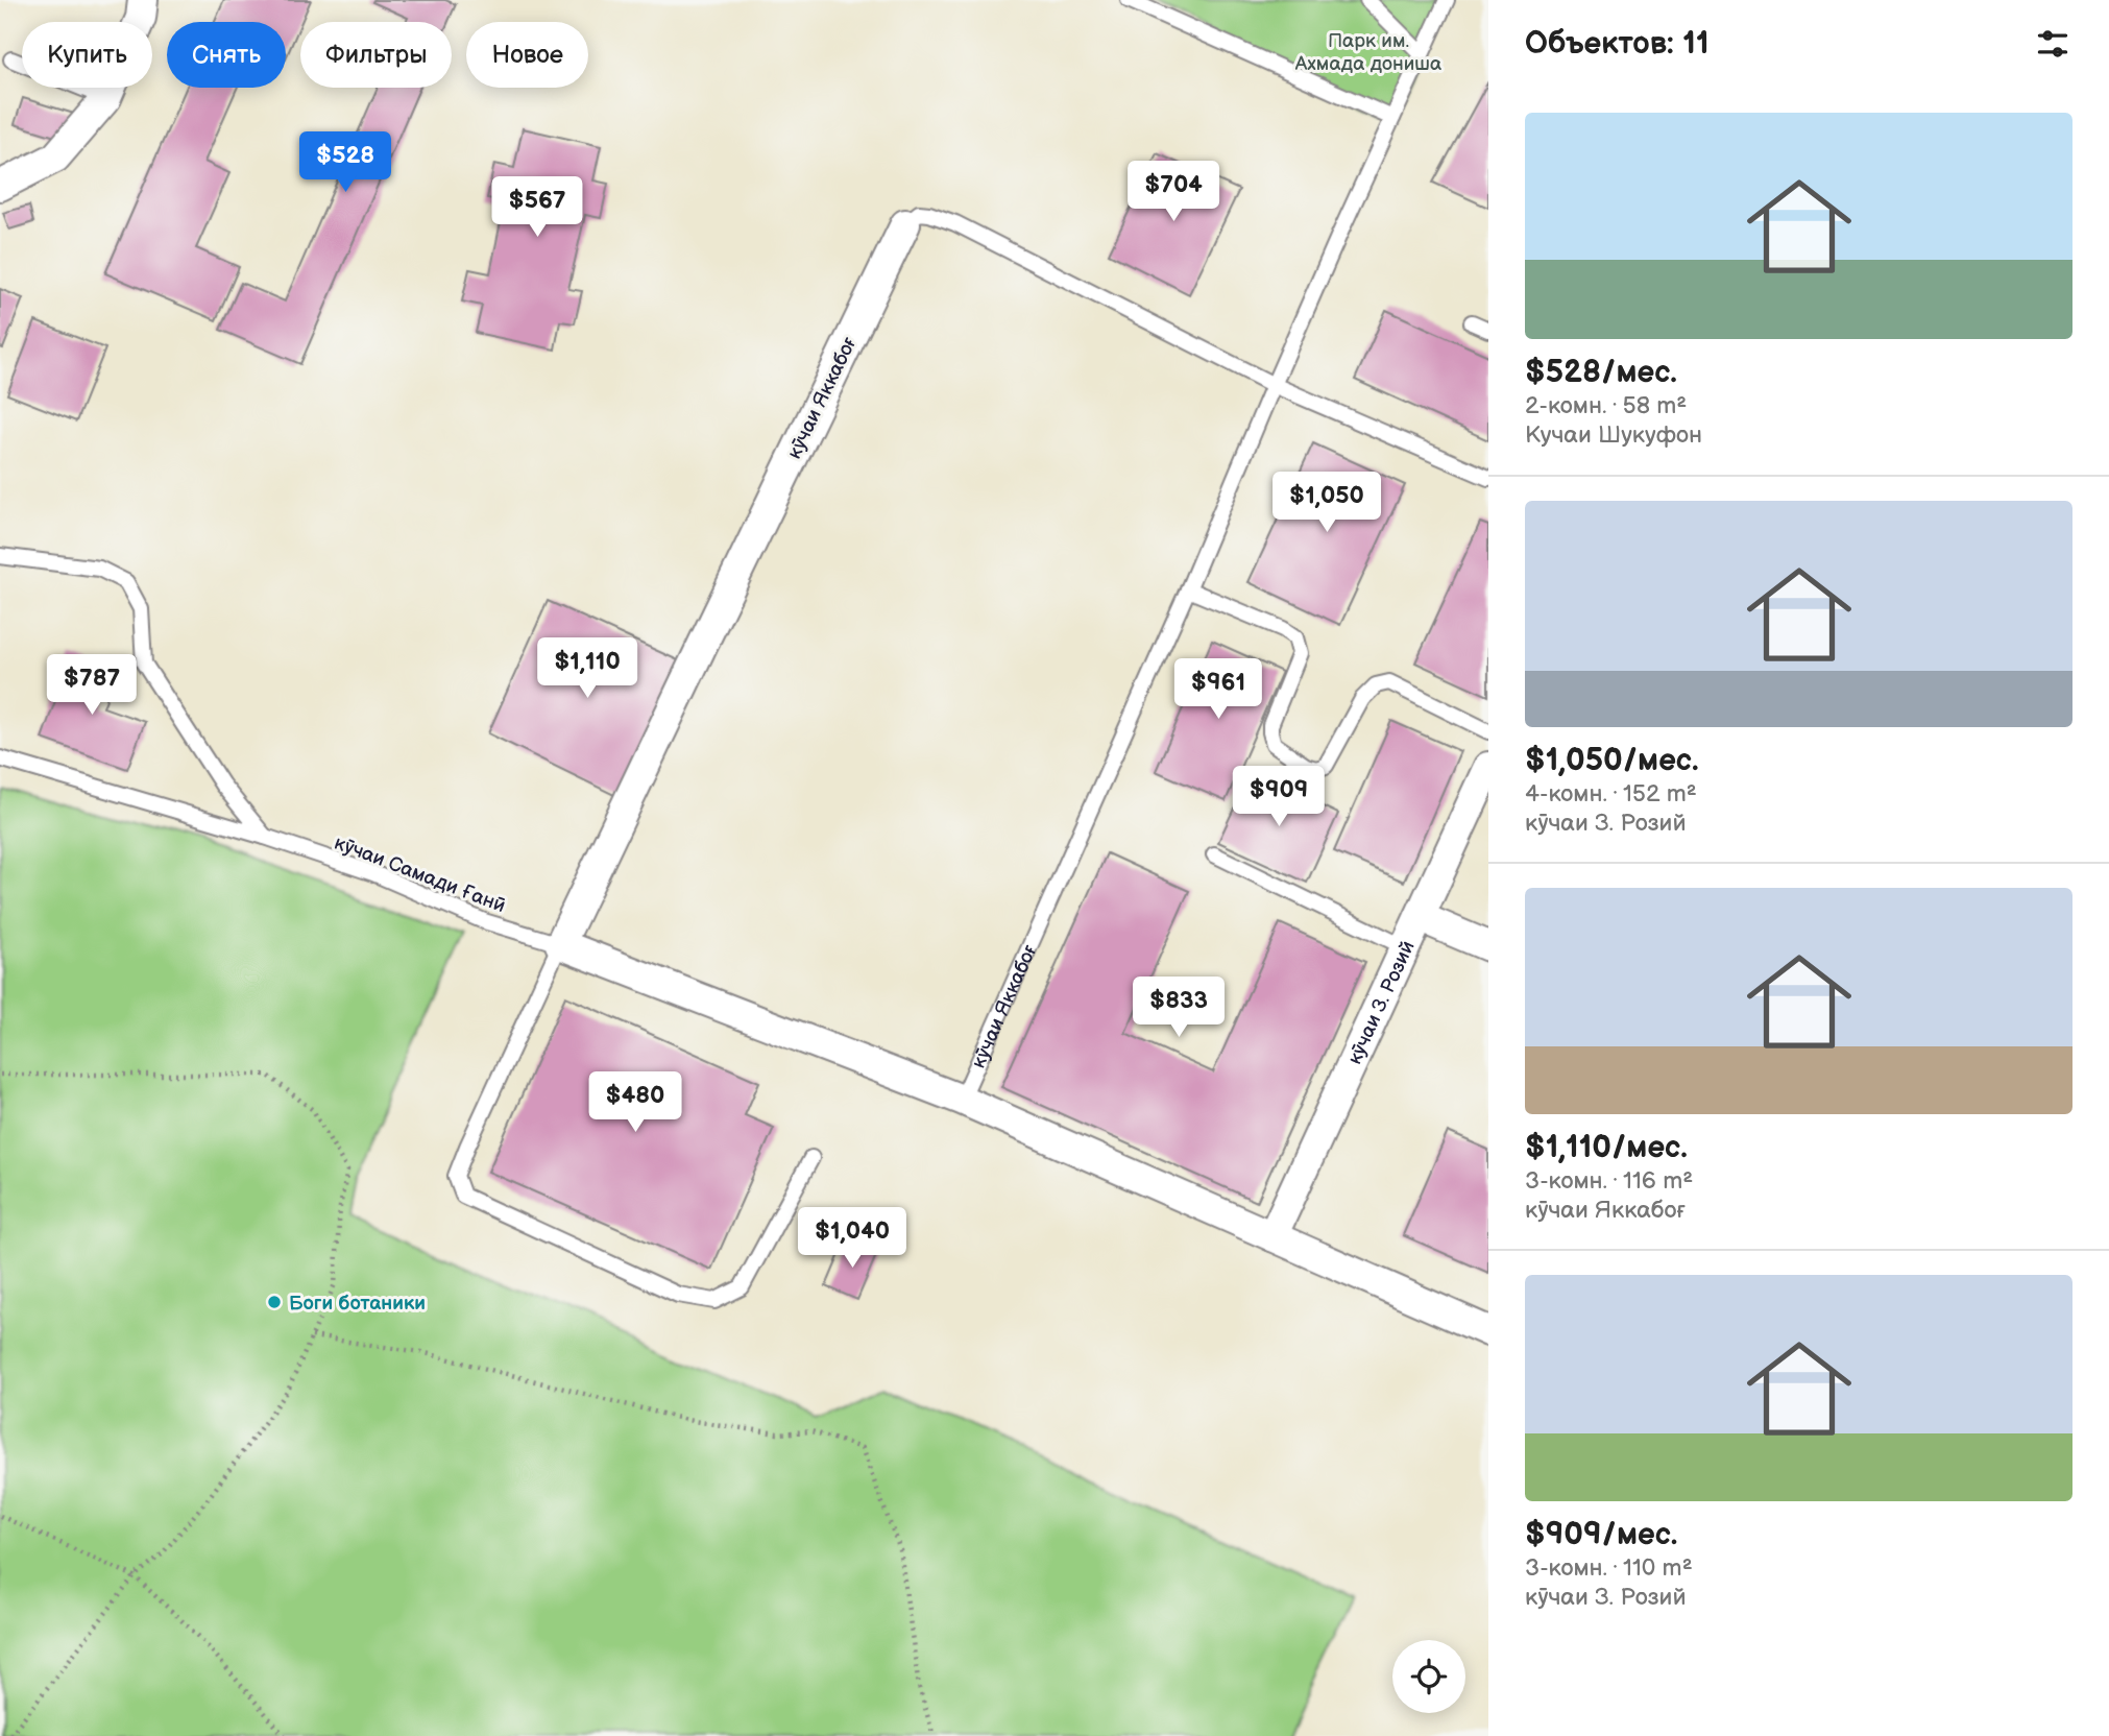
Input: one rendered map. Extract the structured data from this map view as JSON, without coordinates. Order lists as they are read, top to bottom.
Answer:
{
  "streets": {
    "street": ["кӯчаи Яккабоғ", "кӯчаи З. Розий"],
    "lane": ["кӯчаи Самади Ғанӣ"]
  },
  "crossings": [
    ["кӯчаи Яккабоғ", "кӯчаи Самади Ғанӣ"]
  ],
  "parks": ["Парк им. Ахмада дониша"],
  "places": ["Боги ботаники"],
  "page": {
    "heading": "Объектов: 11",
    "chip": [
      "Купить",
      "Снять",
      "Фильтры",
      "Новое"
    ],
    "list": [
      {
        "name": "$528/мес.",
        "note": "2-комн. · 58 m² · Кучаи Шукуфон"
      },
      {
        "name": "$1,050/мес.",
        "note": "4-комн. · 152 m² · кӯчаи З. Розий"
      },
      {
        "name": "$1,110/мес.",
        "note": "3-комн. · 116 m² · кӯчаи Яккабоғ"
      },
      {
        "name": "$909/мес.",
        "note": "3-комн. · 110 m² · кӯчаи З. Розий"
      }
    ],
    "price": [
      "$528",
      "$704",
      "$567",
      "$1,050",
      "$1,110",
      "$787",
      "$961",
      "$909",
      "$833",
      "$480",
      "$1,040"
    ]
  }
}
